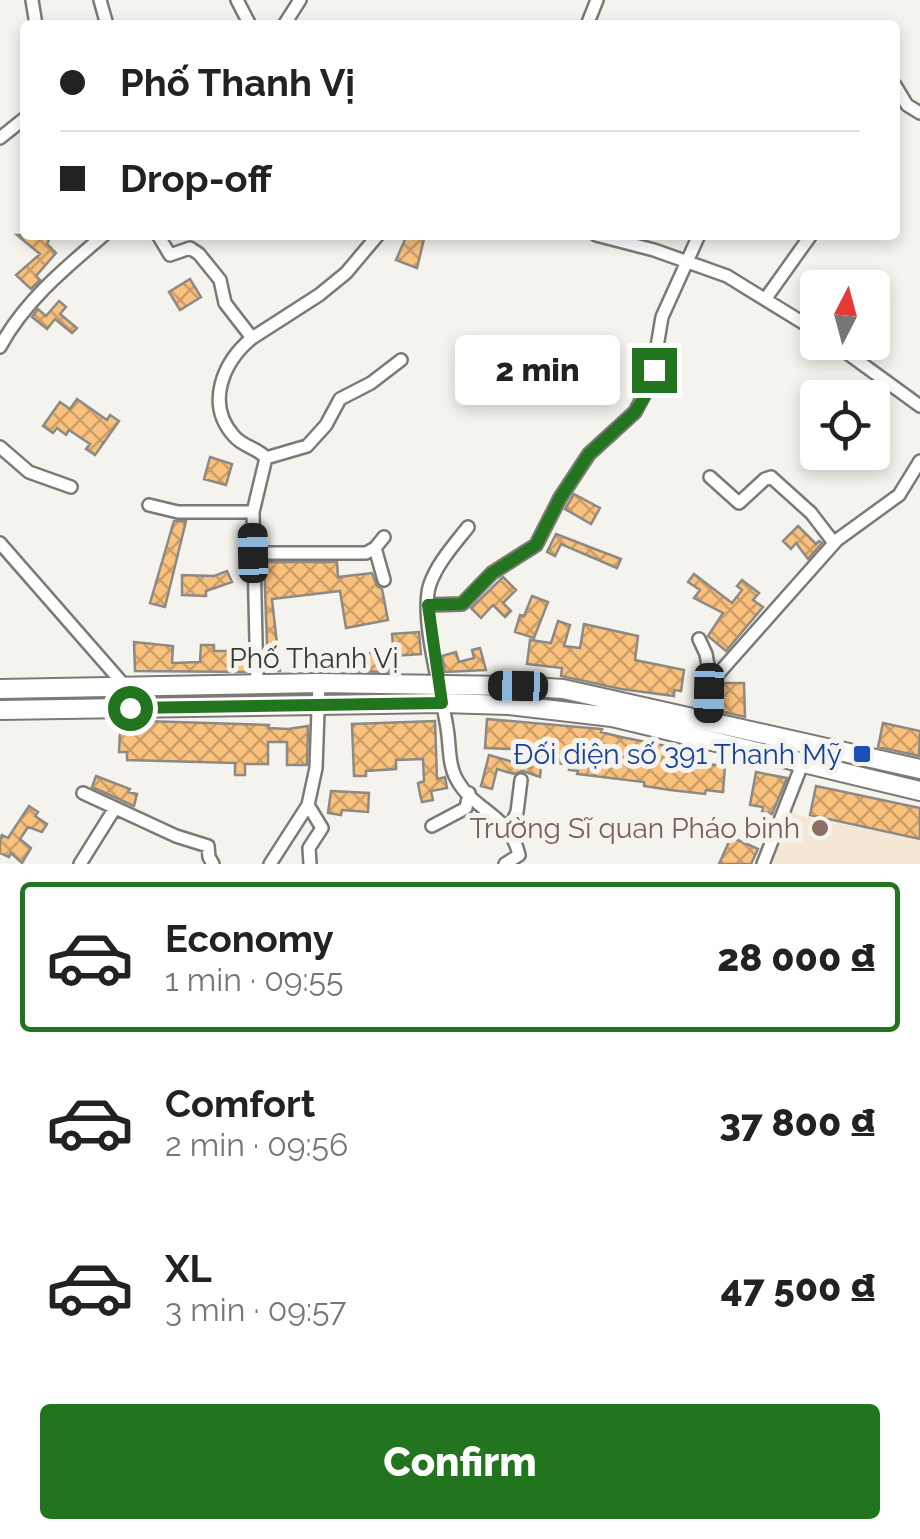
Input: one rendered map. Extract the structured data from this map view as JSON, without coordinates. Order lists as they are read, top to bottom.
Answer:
{
  "streets": {
    "main road": ["Phố Thanh Vị"]
  },
  "places": {
    "transit": ["Đối diện số 391 Thanh Mỹ"],
    "other": ["Trường Sĩ quan Pháo binh"]
  },
  "north": "top",
  "page": {
    "banner": ["Phố Thanh Vị", "Drop-off"],
    "bubble": "2 min",
    "list": [
      {
        "name": "Economy",
        "note": "1 min · 09:55",
        "value": "28 000 ₫"
      },
      {
        "name": "Comfort",
        "note": "2 min · 09:56",
        "value": "37 800 ₫"
      },
      {
        "name": "XL",
        "note": "3 min · 09:57",
        "value": "47 500 ₫"
      }
    ],
    "buttons": "Confirm"
  }
}
